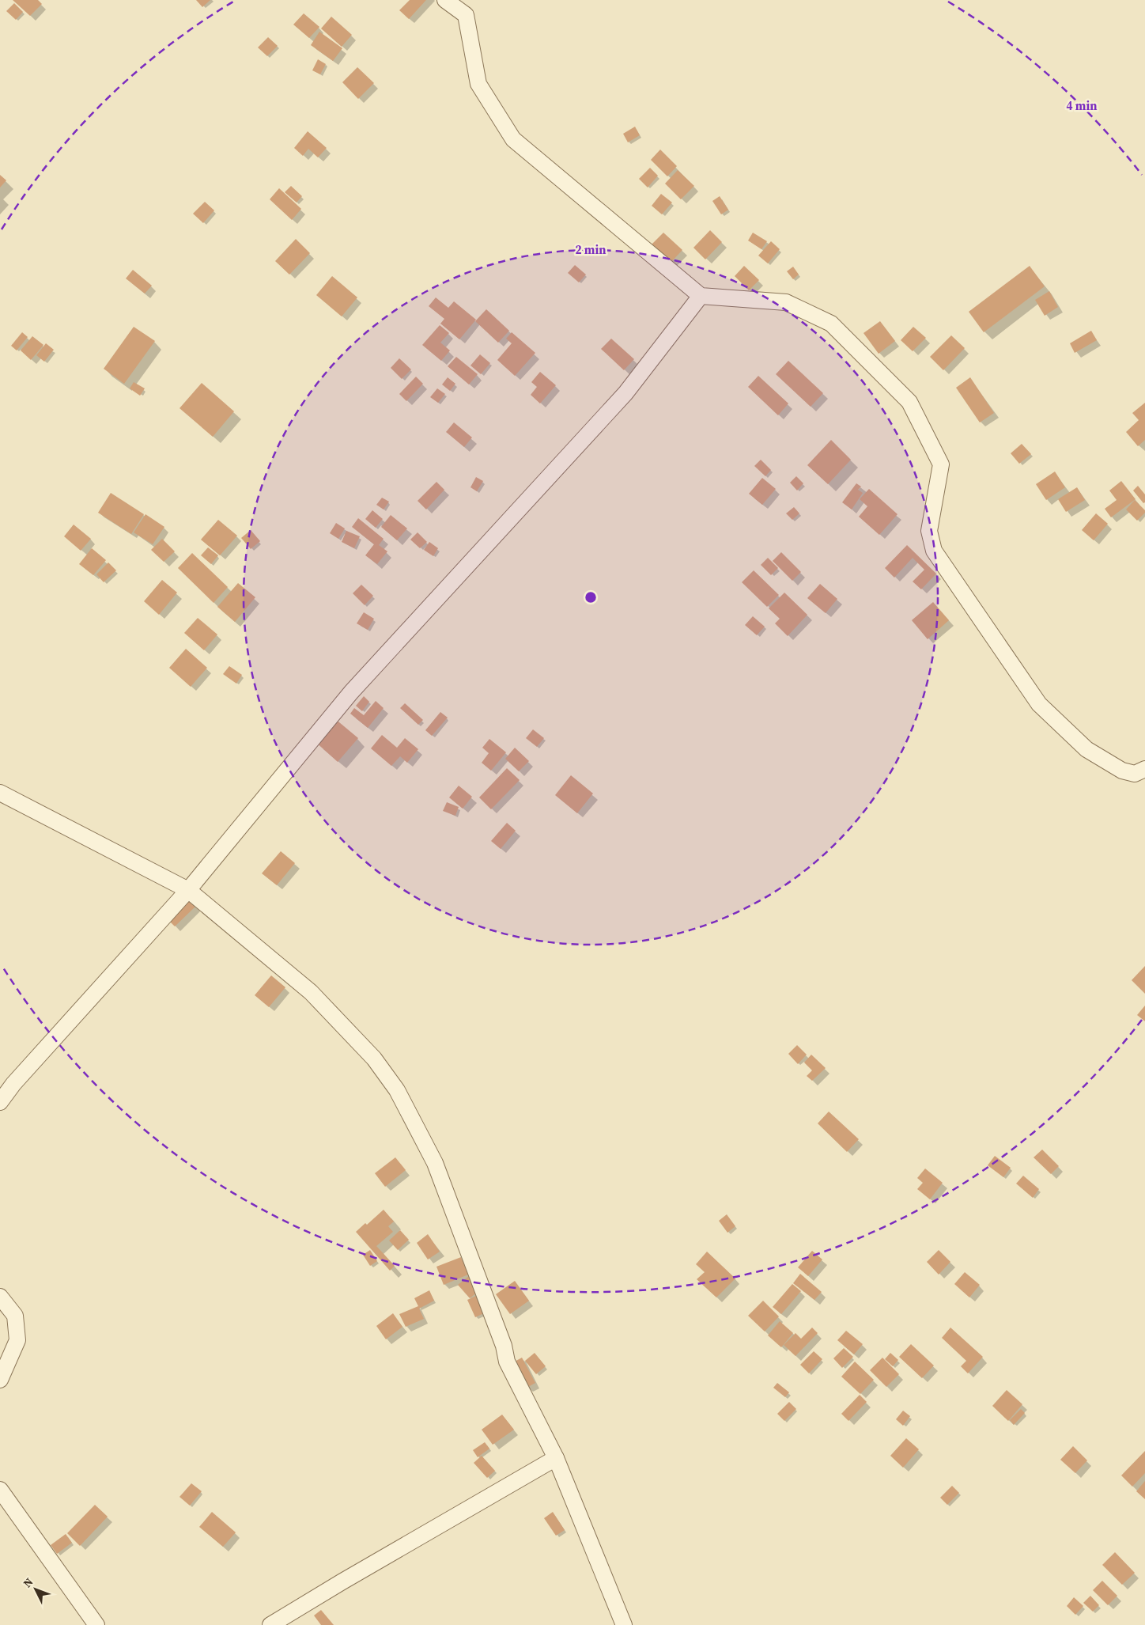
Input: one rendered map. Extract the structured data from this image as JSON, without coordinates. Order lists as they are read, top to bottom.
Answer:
{
  "north": "top left",
  "rings": ["4 min", "2 min"]
}
